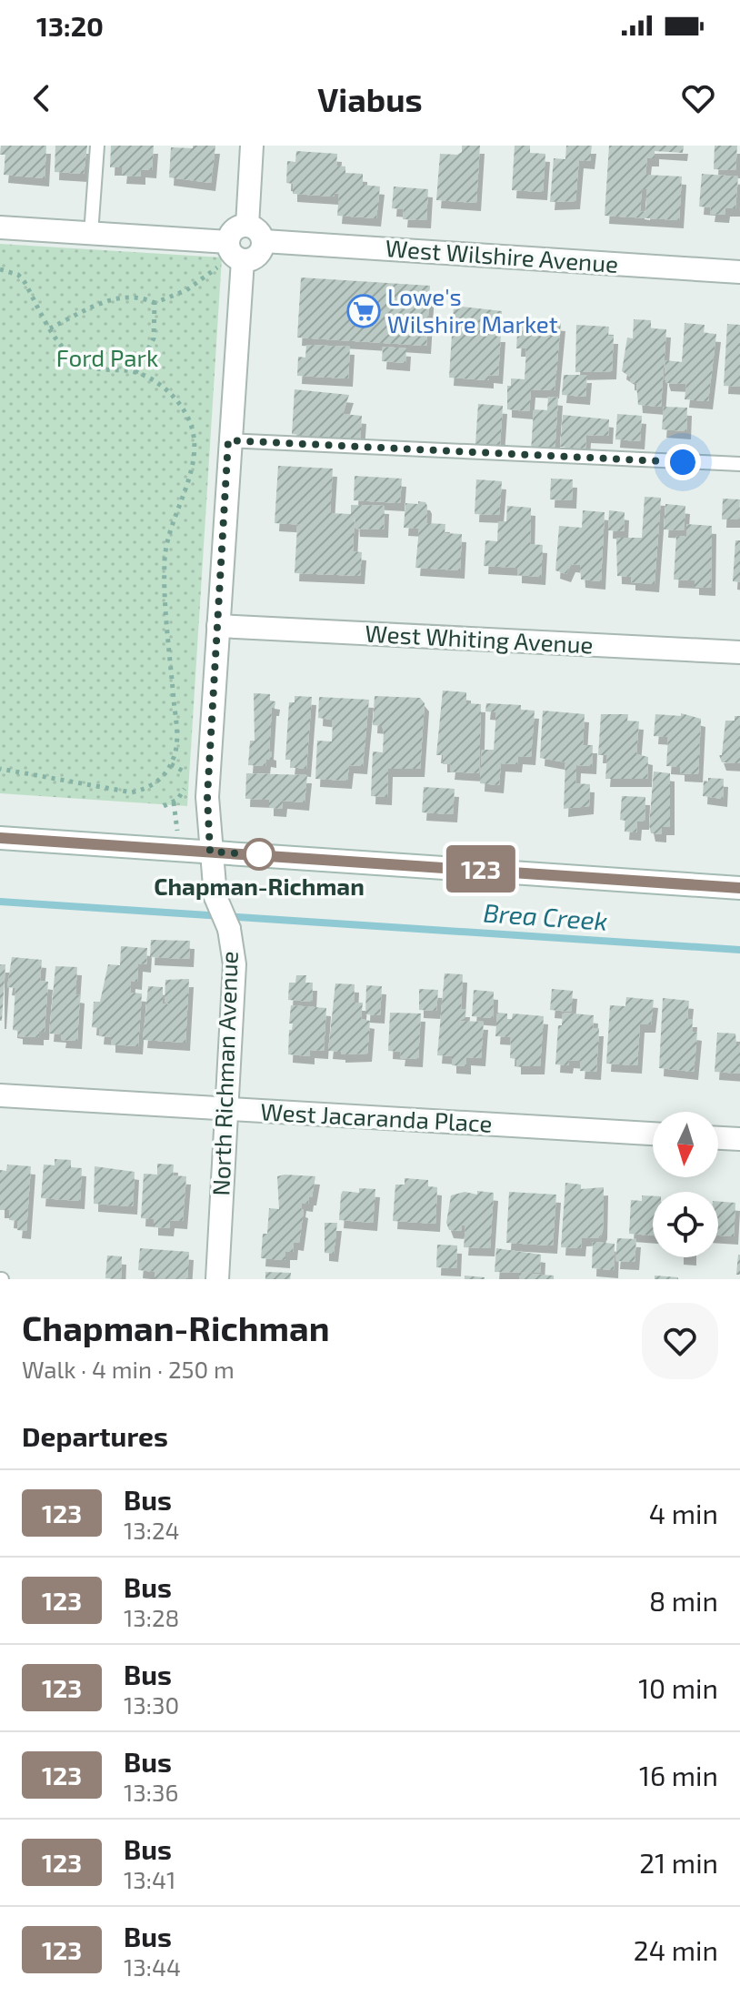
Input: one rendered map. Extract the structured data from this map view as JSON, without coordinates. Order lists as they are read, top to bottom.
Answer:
{
  "streets": {
    "street": [
      "West Wilshire Avenue",
      "West Whiting Avenue",
      "North Richman Avenue",
      "West Jacaranda Place"
    ]
  },
  "crossings": [
    ["West Wilshire Avenue", "North Richman Avenue"],
    ["West Whiting Avenue", "North Richman Avenue"],
    ["North Richman Avenue", "West Jacaranda Place"]
  ],
  "water": ["Brea Creek"],
  "parks": ["Ford Park"],
  "places": {
    "supermarket": ["Lowe's Wilshire Market"],
    "other": ["Chapman-Richman"]
  },
  "lines": ["bus line 123"],
  "north": "bottom",
  "page": {
    "status": "13:20",
    "header": "Viabus",
    "on_map": "123",
    "heading": [
      ["Chapman-Richman", "Walk · 4 min · 250 m"],
      "Departures"
    ],
    "list": [
      {
        "mark": "123",
        "name": "Bus",
        "note": "13:24",
        "value": "4 min"
      },
      {
        "mark": "123",
        "name": "Bus",
        "note": "13:28",
        "value": "8 min"
      },
      {
        "mark": "123",
        "name": "Bus",
        "note": "13:30",
        "value": "10 min"
      },
      {
        "mark": "123",
        "name": "Bus",
        "note": "13:36",
        "value": "16 min"
      },
      {
        "mark": "123",
        "name": "Bus",
        "note": "13:41",
        "value": "21 min"
      },
      {
        "mark": "123",
        "name": "Bus",
        "note": "13:44",
        "value": "24 min"
      }
    ]
  }
}
